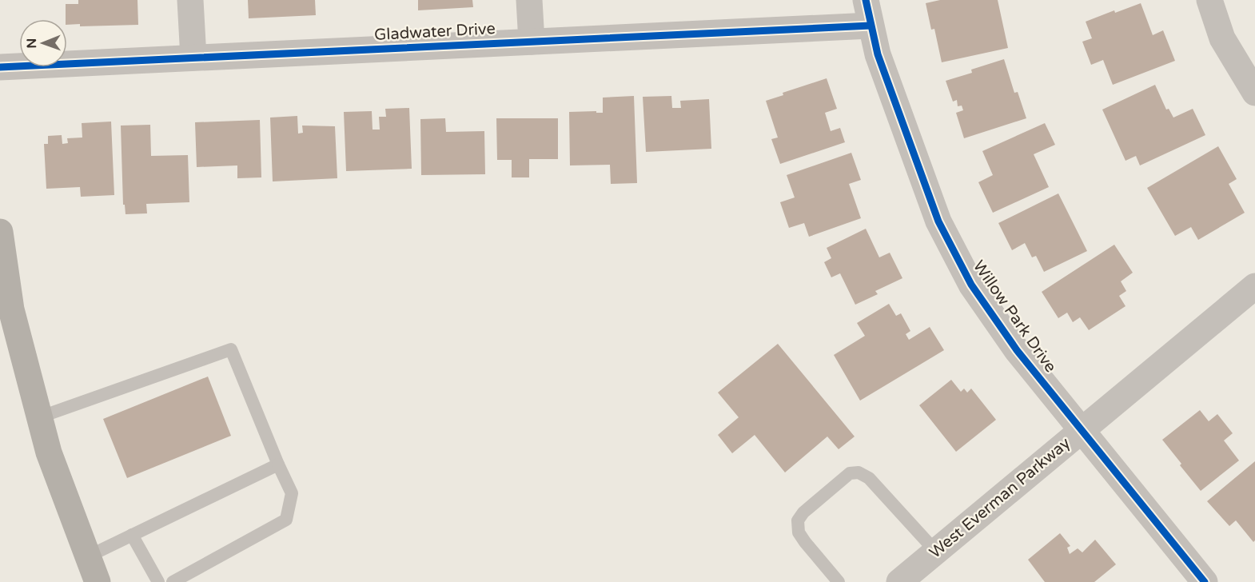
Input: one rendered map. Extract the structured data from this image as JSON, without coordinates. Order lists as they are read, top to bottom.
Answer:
{
  "streets": {
    "street": ["Gladwater Drive", "Willow Park Drive", "West Everman Parkway"]
  },
  "crossings": [
    ["Gladwater Drive", "Willow Park Drive"],
    ["Willow Park Drive", "West Everman Parkway"]
  ],
  "north": "left"
}
